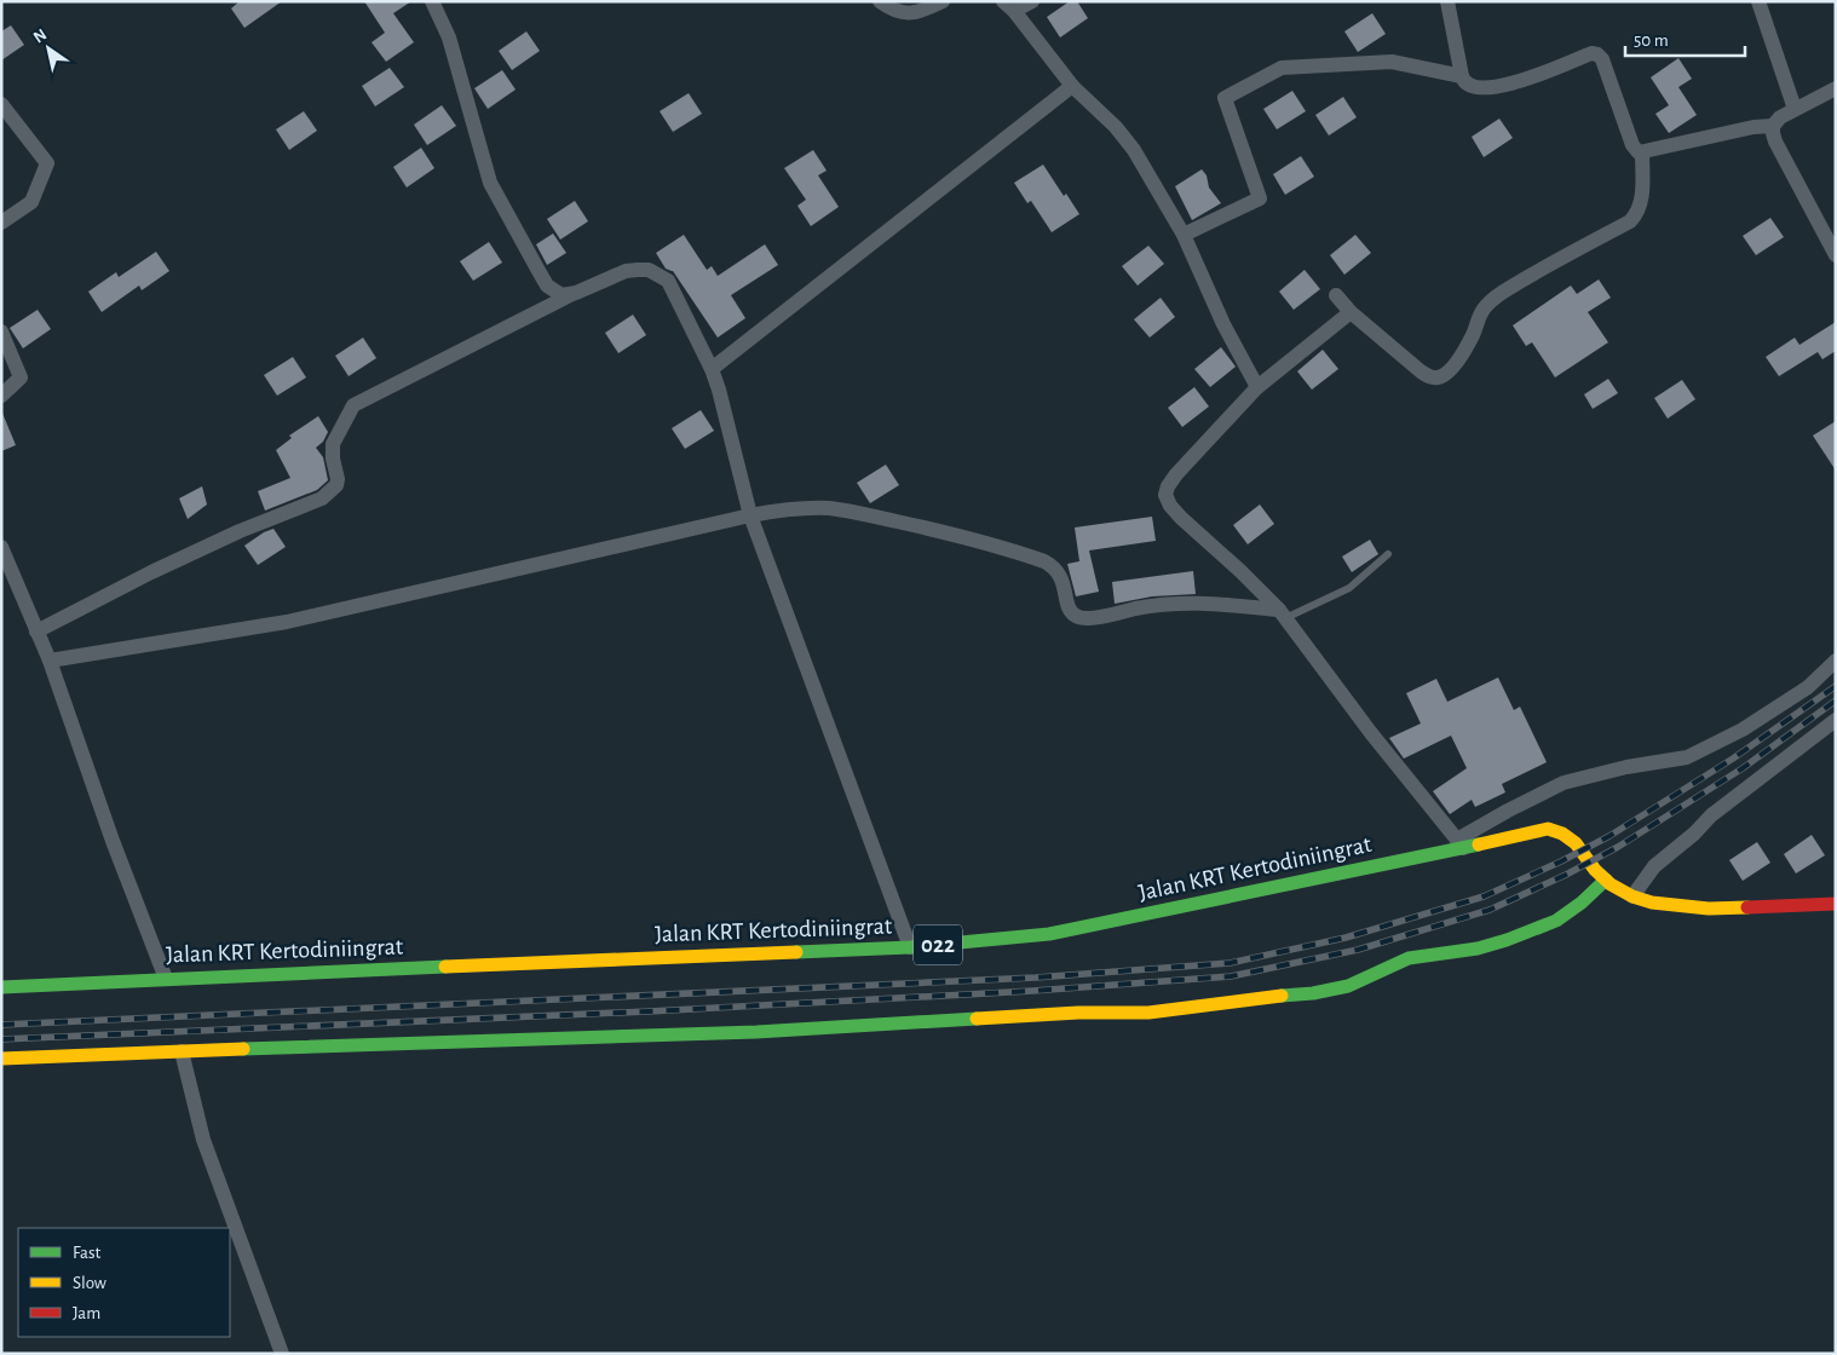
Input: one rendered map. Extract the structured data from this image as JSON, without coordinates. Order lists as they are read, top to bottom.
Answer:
{
  "streets": {
    "main road": ["Jalan KRT Kertodiniingrat", "022"]
  },
  "legend": ["Fast", "Slow", "Jam"],
  "scale_bar": "50 m",
  "north": "top left"
}
